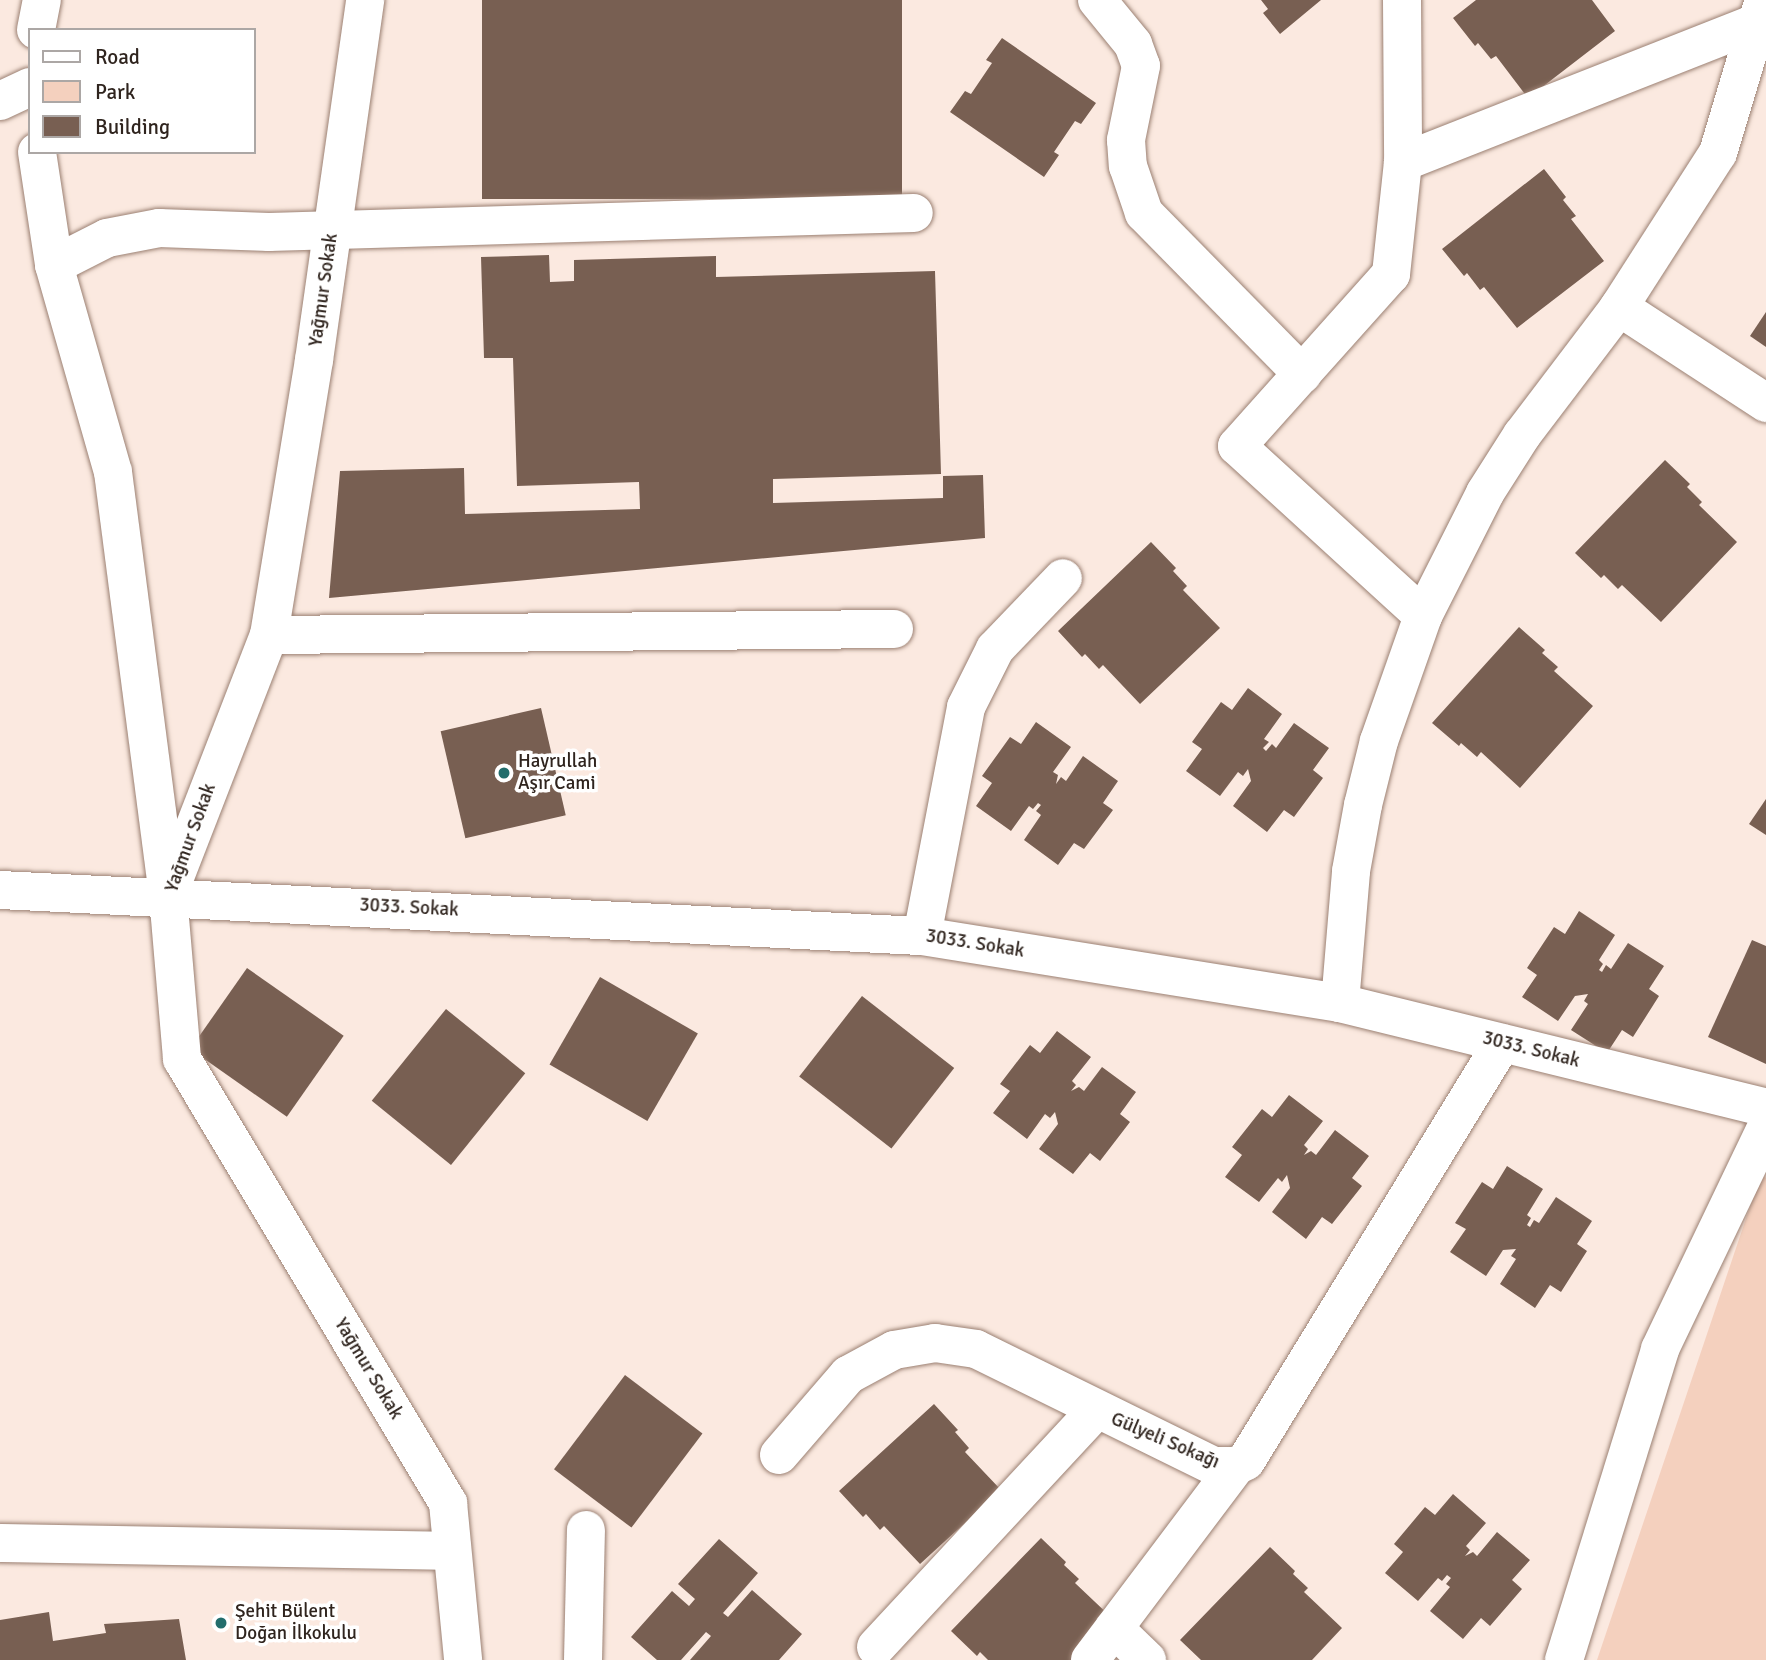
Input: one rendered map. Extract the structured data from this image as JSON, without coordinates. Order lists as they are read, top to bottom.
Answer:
{
  "streets": {
    "street": ["Yağmur Sokak", "3033. Sokak", "Gülyeli Sokağı"]
  },
  "crossings": [
    ["Yağmur Sokak", "3033. Sokak"],
    ["3033. Sokak", "Gülyeli Sokağı"]
  ],
  "places": ["Hayrullah Aşır Cami", "Şehit Bülent Doğan İlkokulu"],
  "legend": ["Road", "Park", "Building"]
}
